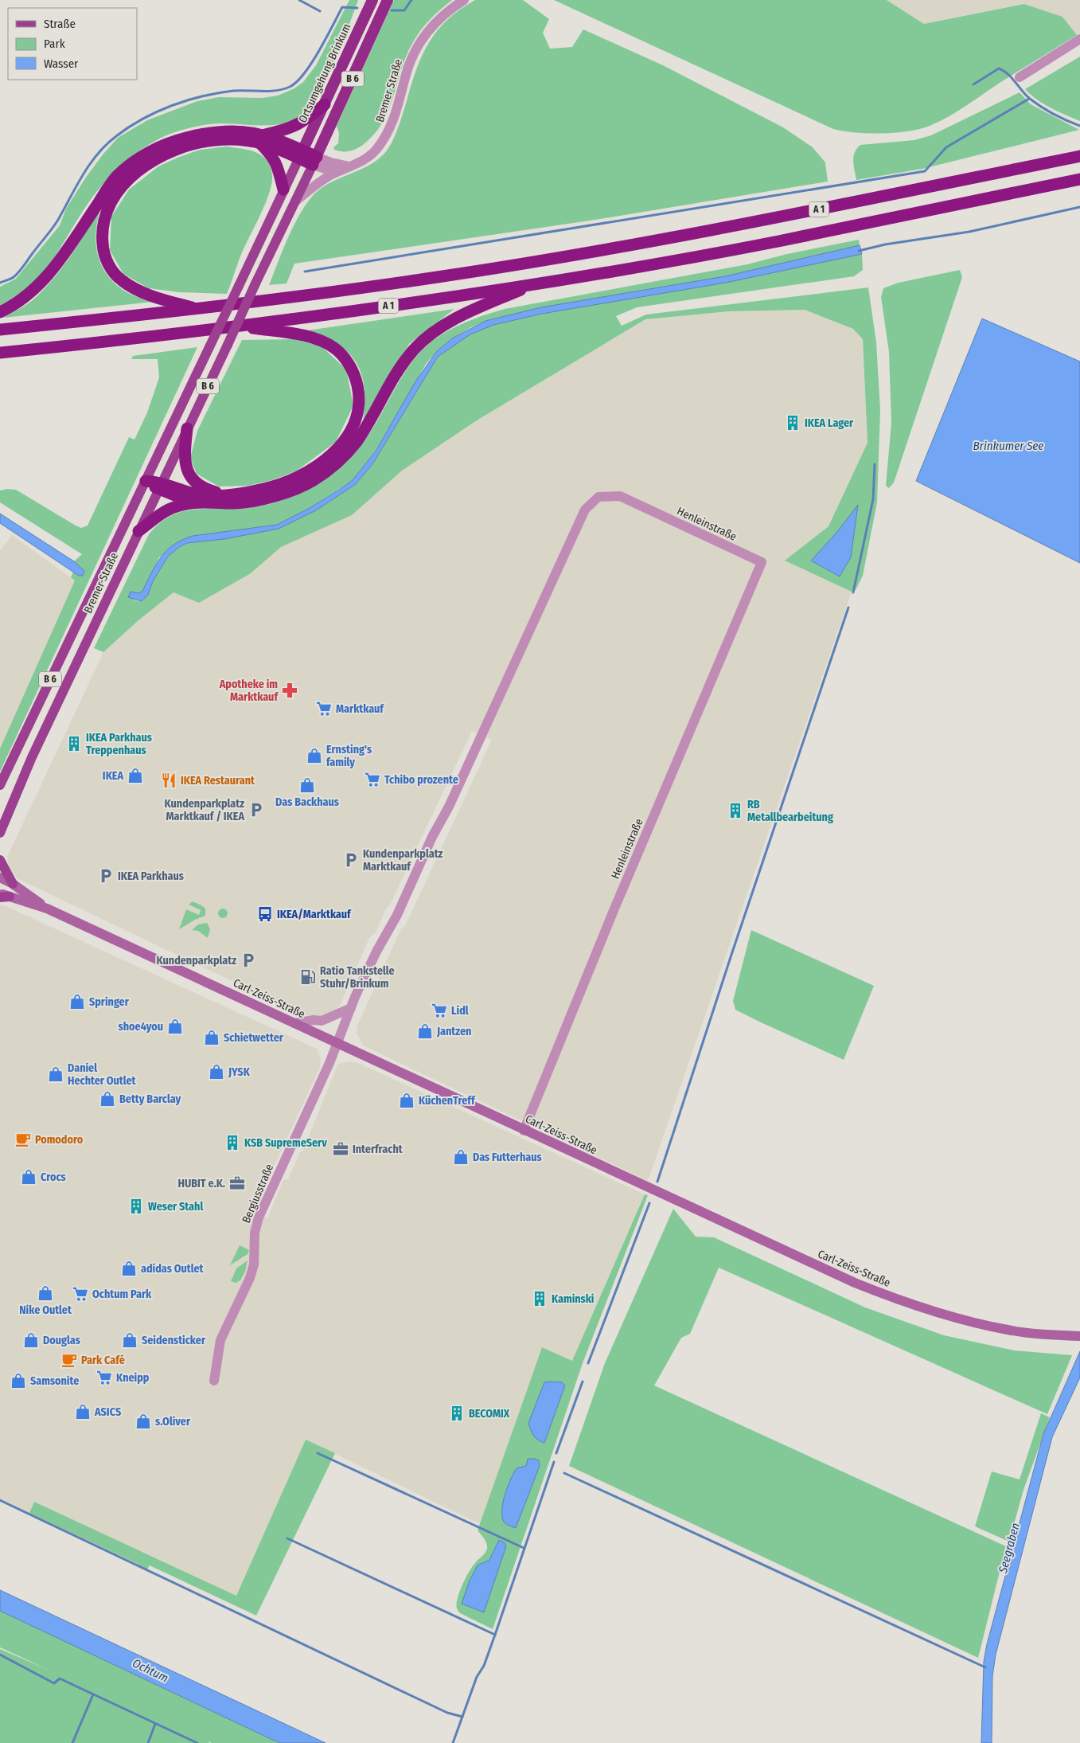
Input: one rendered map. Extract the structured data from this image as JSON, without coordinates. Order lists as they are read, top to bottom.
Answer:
{
  "streets": {
    "highway": ["Ortsumgehung Brinkum", "B 6", "A 1"],
    "main road": ["Bremer Straße", "Carl-Zeiss-Straße"],
    "street": ["Henleinstraße", "Bergiusstraße"]
  },
  "crossings": [
    ["Ortsumgehung Brinkum", "B 6"],
    ["B 6", "Bremer Straße"],
    ["Henleinstraße", "Carl-Zeiss-Straße"],
    ["Henleinstraße", "Bergiusstraße"],
    ["Carl-Zeiss-Straße", "Bergiusstraße"]
  ],
  "water": ["Brinkumer See", "Seegraben", "Ochtum"],
  "places": {
    "building": [
      "IKEA Lager",
      "IKEA Parkhaus Treppenhaus",
      "RB Metallbearbeitung",
      "KSB SupremeServ",
      "Weser Stahl",
      "Kaminski",
      "BECOMIX"
    ],
    "pharmacy": ["Apotheke im Marktkauf"],
    "supermarket": [
      "Marktkauf",
      "Tchibo prozente",
      "Lidl",
      "Ochtum Park",
      "Kneipp"
    ],
    "shop": [
      "Ernsting's family",
      "IKEA",
      "Das Backhaus",
      "Springer",
      "shoe4you",
      "Jantzen",
      "Schietwetter",
      "JYSK",
      "Daniel Hechter Outlet",
      "Betty Barclay",
      "KüchenTreff",
      "Das Futterhaus",
      "Crocs",
      "adidas Outlet",
      "Nike Outlet",
      "Douglas",
      "Seidensticker",
      "Samsonite",
      "ASICS",
      "s.Oliver"
    ],
    "restaurant": ["IKEA Restaurant"],
    "parking": [
      "Kundenparkplatz Marktkauf / IKEA",
      "Kundenparkplatz Marktkauf",
      "IKEA Parkhaus",
      "Kundenparkplatz"
    ],
    "bus stop": ["IKEA/Marktkauf"],
    "fuel station": ["Ratio Tankstelle Stuhr/Brinkum"],
    "cafe": ["Pomodoro", "Park Café"],
    "office": ["Interfracht", "HUBIT e.K."]
  },
  "legend": ["Straße", "Park", "Wasser"]
}
